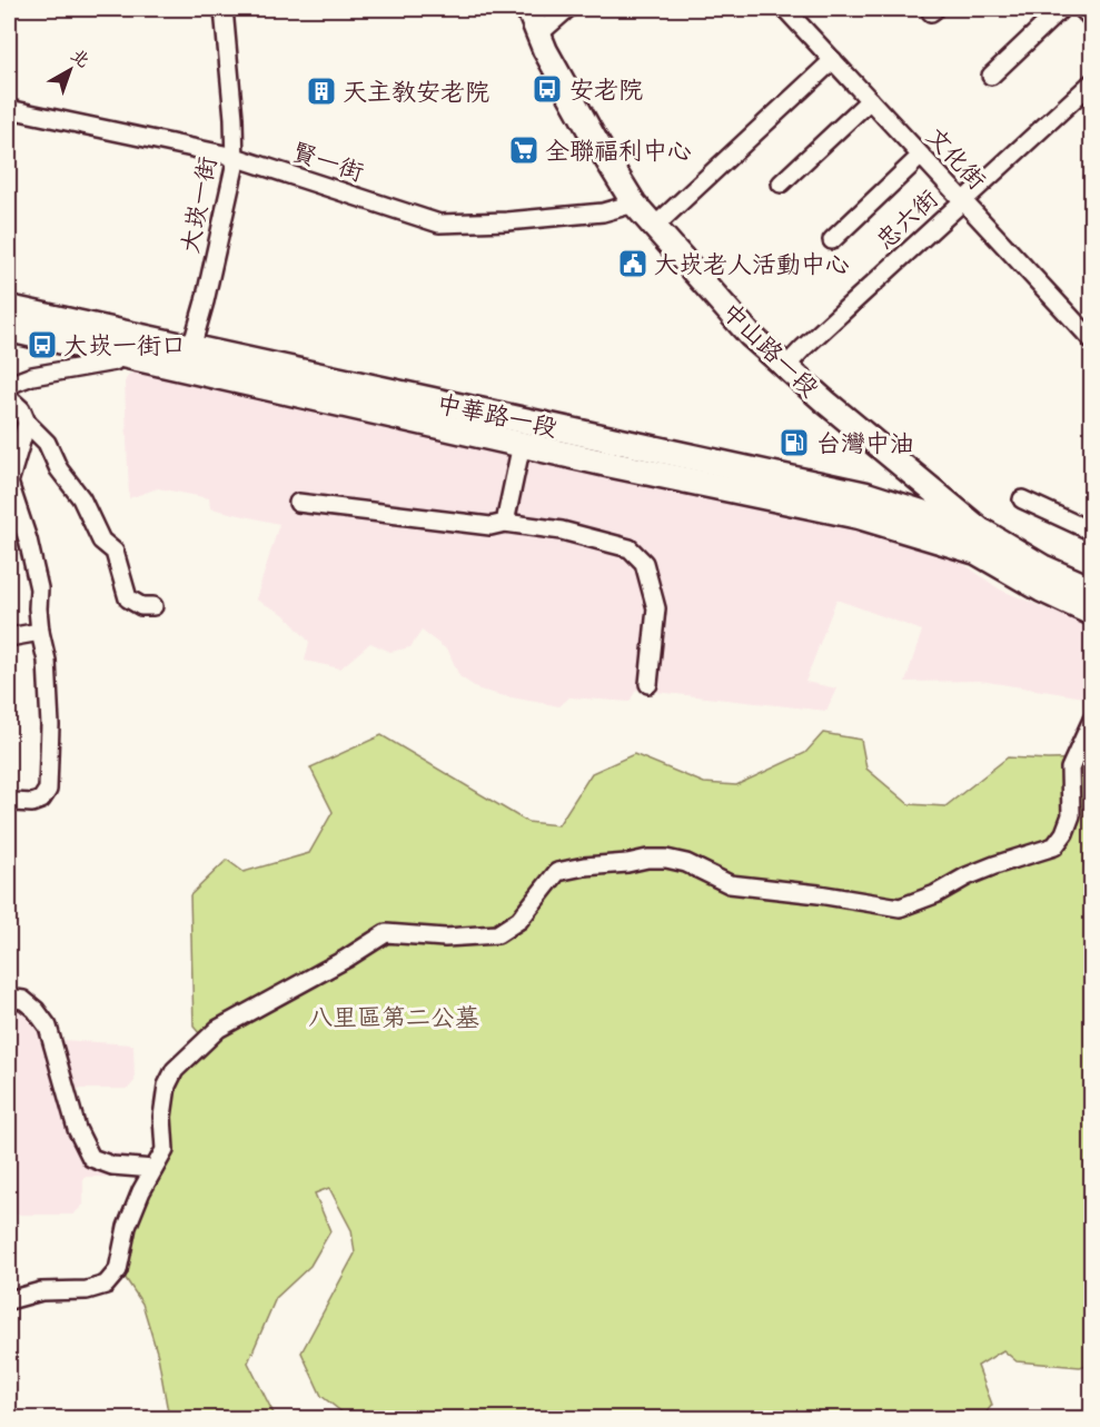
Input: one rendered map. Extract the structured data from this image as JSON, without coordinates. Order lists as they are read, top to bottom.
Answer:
{
  "streets": {
    "main road": ["中山路一段", "中華路一段"],
    "street": [
      "文化街",
      "賢一街",
      "大崁一街",
      "忠六街"
    ]
  },
  "crossings": [
    ["文化街", "忠六街"],
    ["賢一街", "大崁一街"],
    ["賢一街", "中山路一段"],
    ["大崁一街", "中華路一段"],
    ["忠六街", "中山路一段"],
    ["中山路一段", "中華路一段"]
  ],
  "parks": ["八里區第二公墓"],
  "places": {
    "bus stop": ["安老院", "大崁一街口"],
    "building": ["天主教安老院"],
    "supermarket": ["全聯福利中心"],
    "public building": ["大崁老人活動中心"],
    "fuel station": ["台灣中油"]
  },
  "north": "top right"
}
